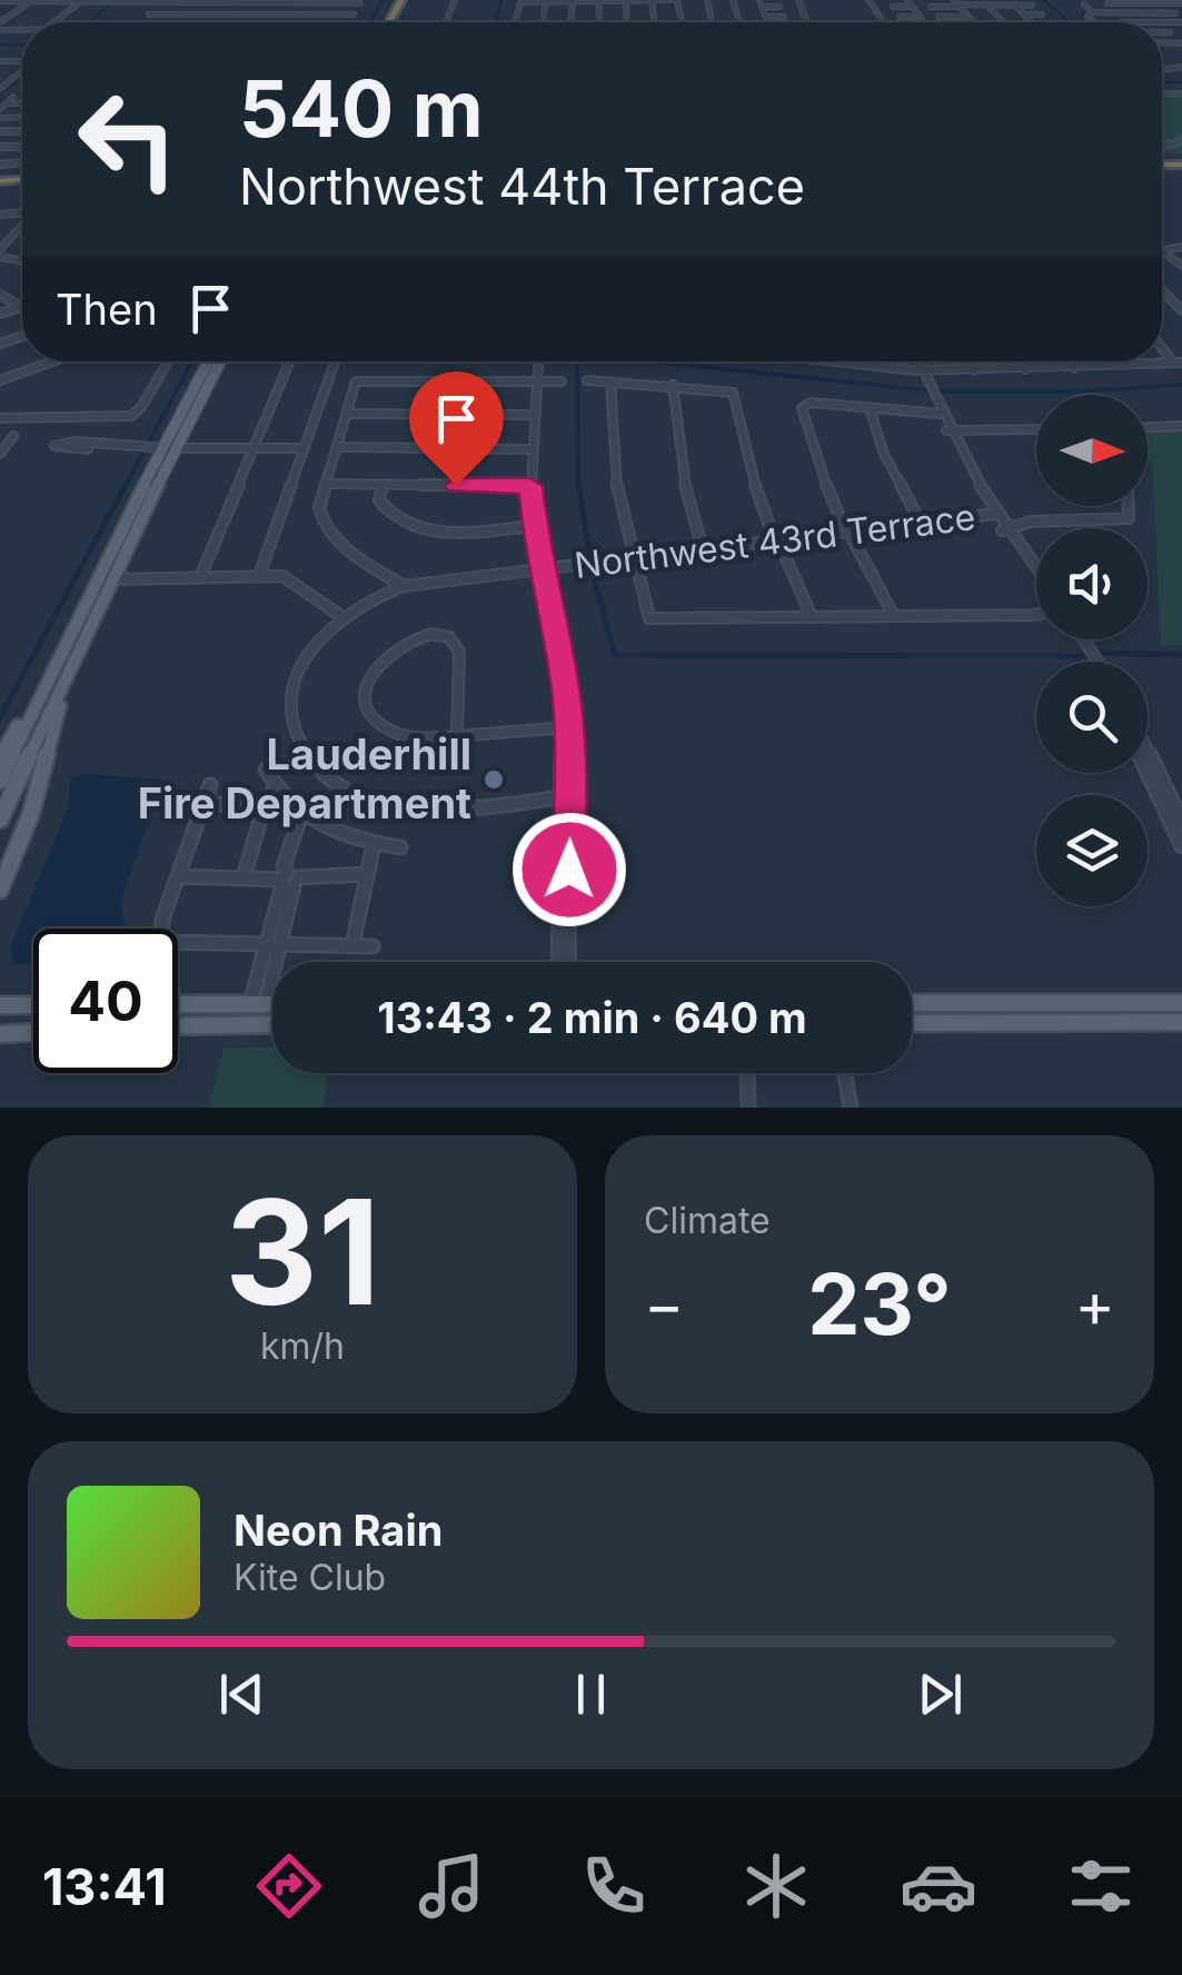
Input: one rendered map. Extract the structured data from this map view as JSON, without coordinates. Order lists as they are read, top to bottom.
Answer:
{
  "streets": {
    "street": ["Northwest 43rd Terrace"]
  },
  "places": ["Lauderhill Fire Department"],
  "north": "right",
  "page": {
    "turn": ["540 m", "Northwest 44th Terrace"],
    "then": "Then",
    "limit": "40",
    "trip": "13:43 · 2 min · 640 m",
    "tile": [
      ["31", "km/h"],
      "Climate"
    ],
    "heat": ["−", "23°", "+"],
    "song": ["Neon Rain", "Kite Club"],
    "tabs": "13:41"
  }
}
